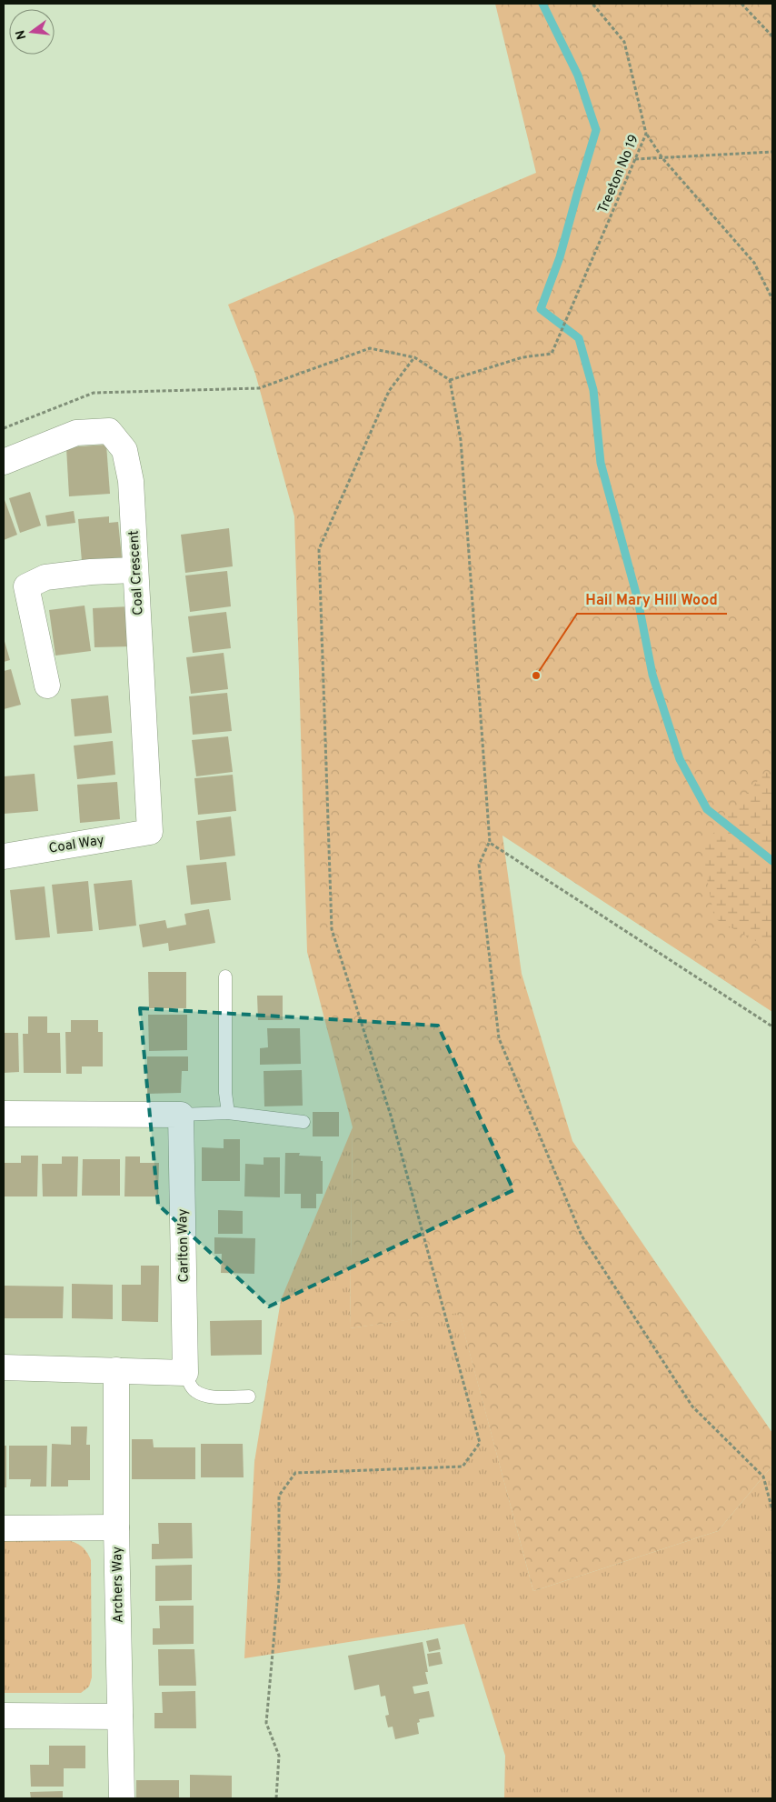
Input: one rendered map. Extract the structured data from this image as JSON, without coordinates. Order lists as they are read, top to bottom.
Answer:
{
  "streets": {
    "street": [
      "Coal Crescent",
      "Coal Way",
      "Carlton Way",
      "Archers Way"
    ],
    "path": ["Treeton No 19"]
  },
  "crossings": [
    ["Coal Crescent", "Coal Way"]
  ],
  "places": ["Hail Mary Hill Wood"],
  "north": "left"
}
